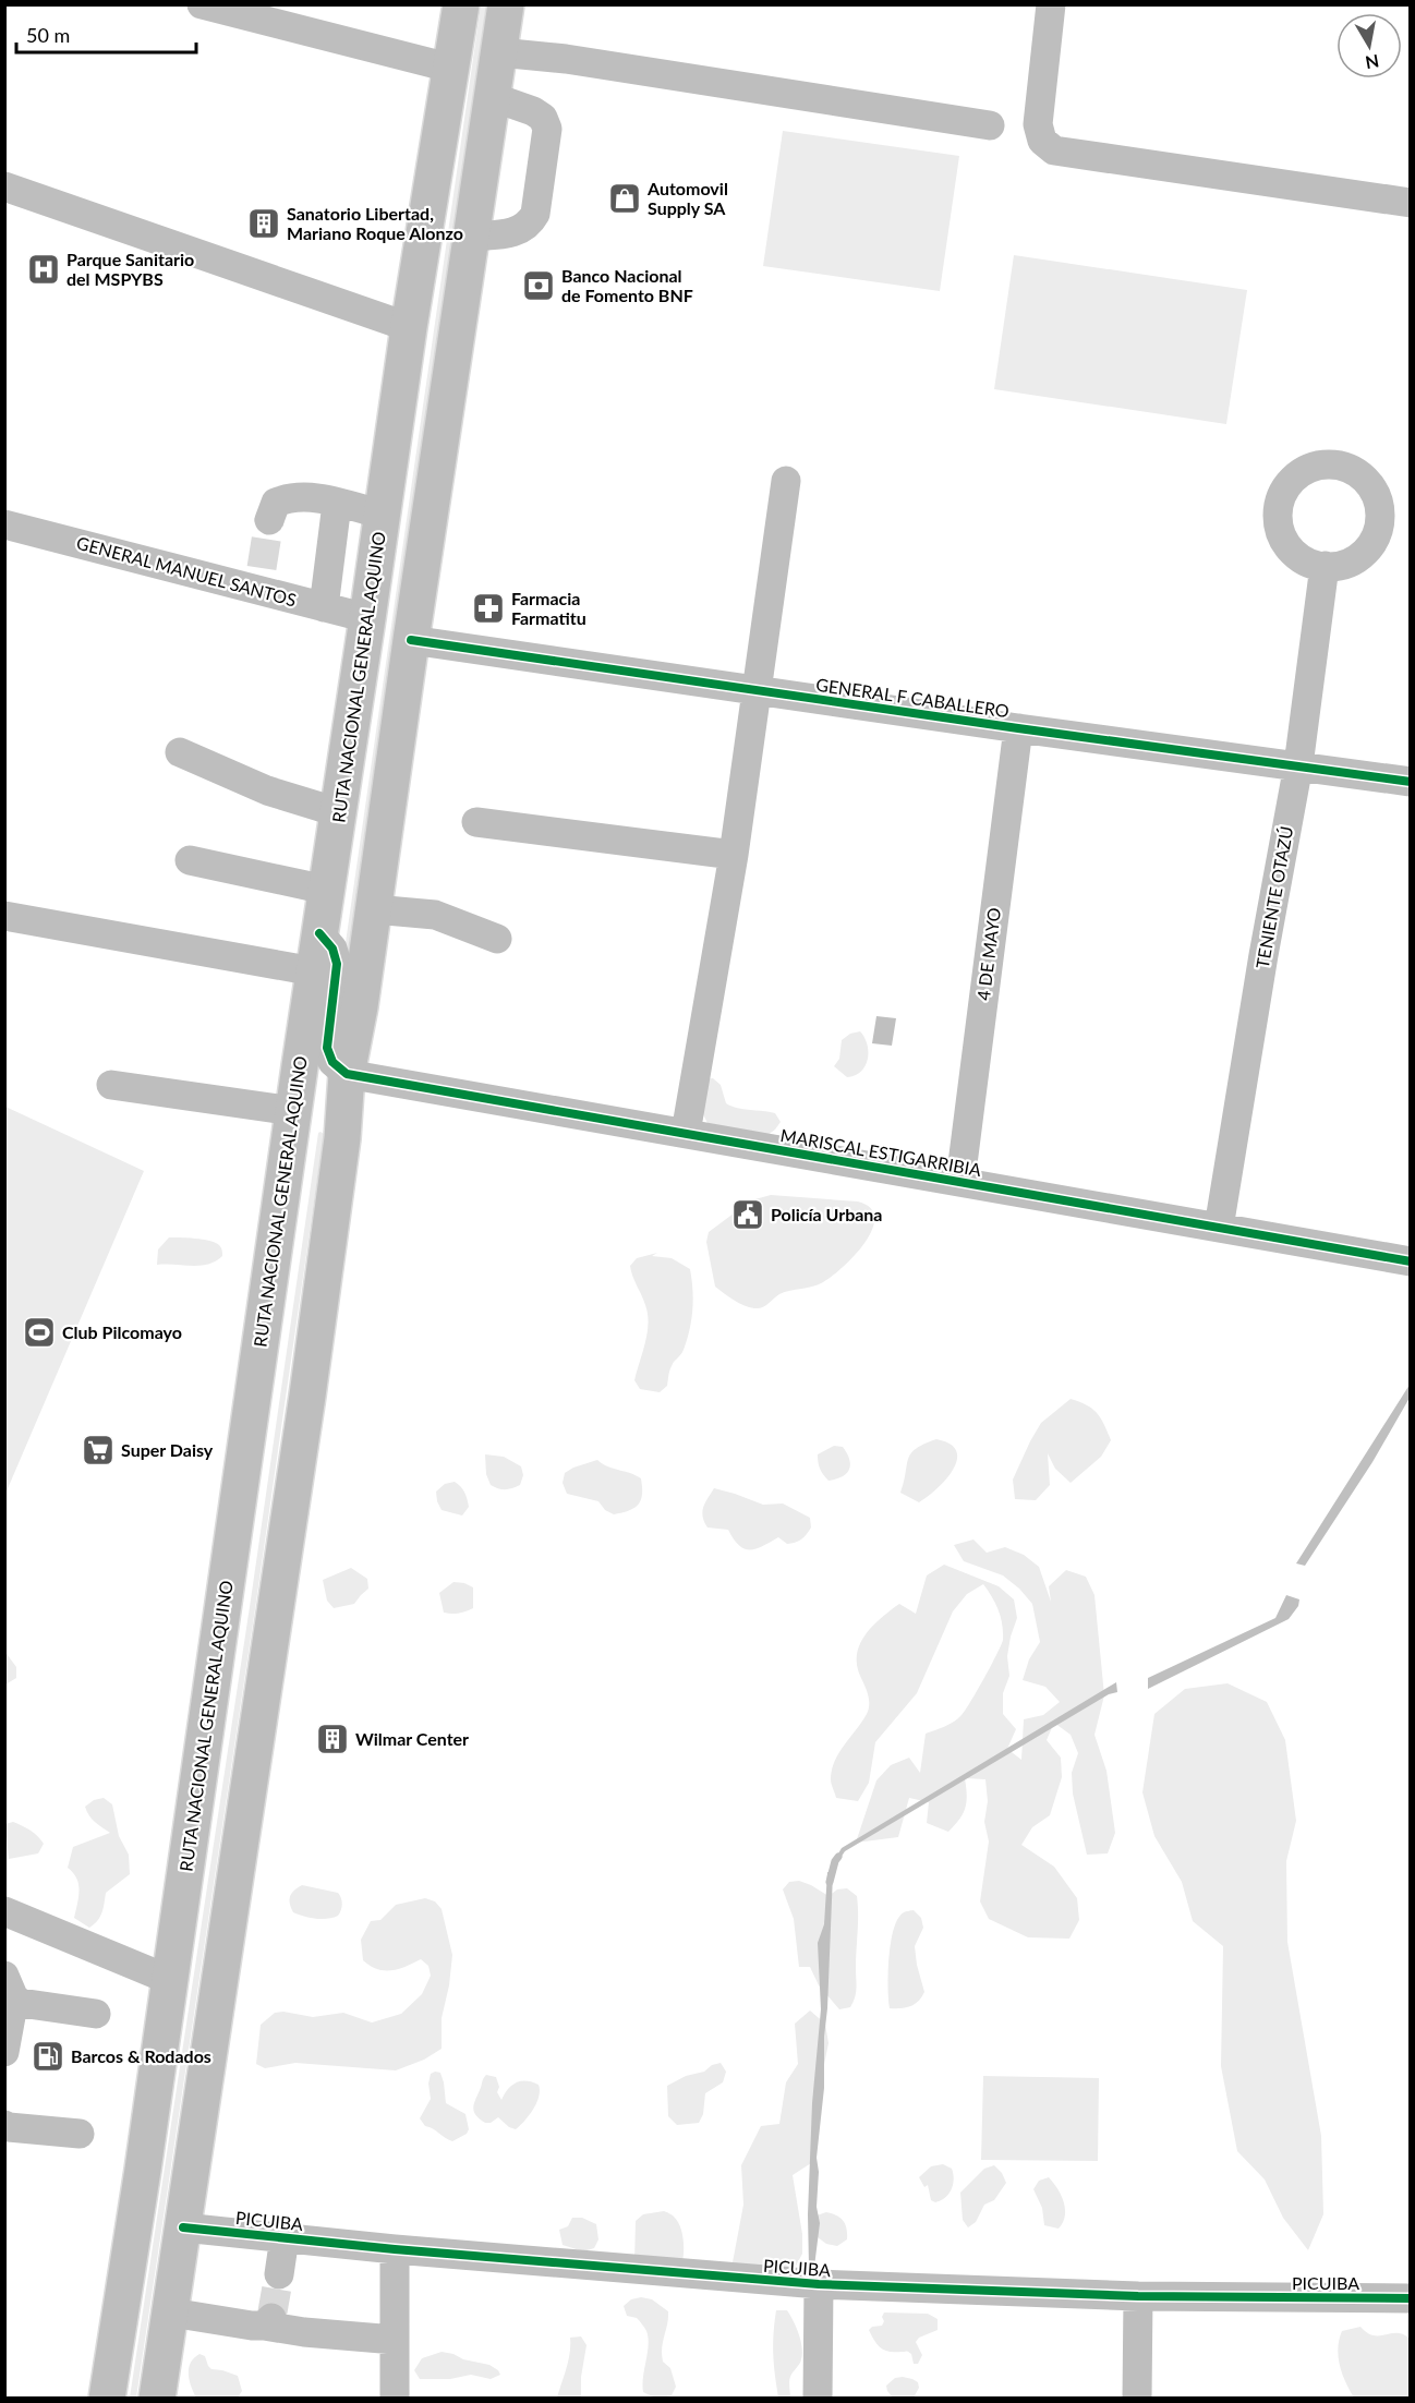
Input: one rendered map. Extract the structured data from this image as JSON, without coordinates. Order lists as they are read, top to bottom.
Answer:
{
  "streets": {
    "highway": ["RUTA NACIONAL GENERAL AQUINO"],
    "street": [
      "GENERAL MANUEL SANTOS",
      "GENERAL F CABALLERO",
      "TENIENTE OTAZÚ",
      "4 DE MAYO",
      "MARISCAL ESTIGARRIBIA",
      "PICUIBA"
    ]
  },
  "crossings": [
    ["GENERAL MANUEL SANTOS", "RUTA NACIONAL GENERAL AQUINO"],
    ["GENERAL F CABALLERO", "TENIENTE OTAZÚ"],
    ["GENERAL F CABALLERO", "4 DE MAYO"],
    ["TENIENTE OTAZÚ", "MARISCAL ESTIGARRIBIA"],
    ["4 DE MAYO", "MARISCAL ESTIGARRIBIA"]
  ],
  "places": {
    "shop": ["Automovil Supply SA"],
    "building": ["Sanatorio Libertad, Mariano Roque Alonzo", "Wilmar Center"],
    "hospital": ["Parque Sanitario del MSPYBS"],
    "bank": ["Banco Nacional de Fomento BNF"],
    "pharmacy": ["Farmacia Farmatitu"],
    "public building": ["Policía Urbana"],
    "sports": ["Club Pilcomayo"],
    "supermarket": ["Super Daisy"],
    "fuel station": ["Barcos & Rodados"]
  },
  "scale_bar": "50 m",
  "north": "bottom"
}
